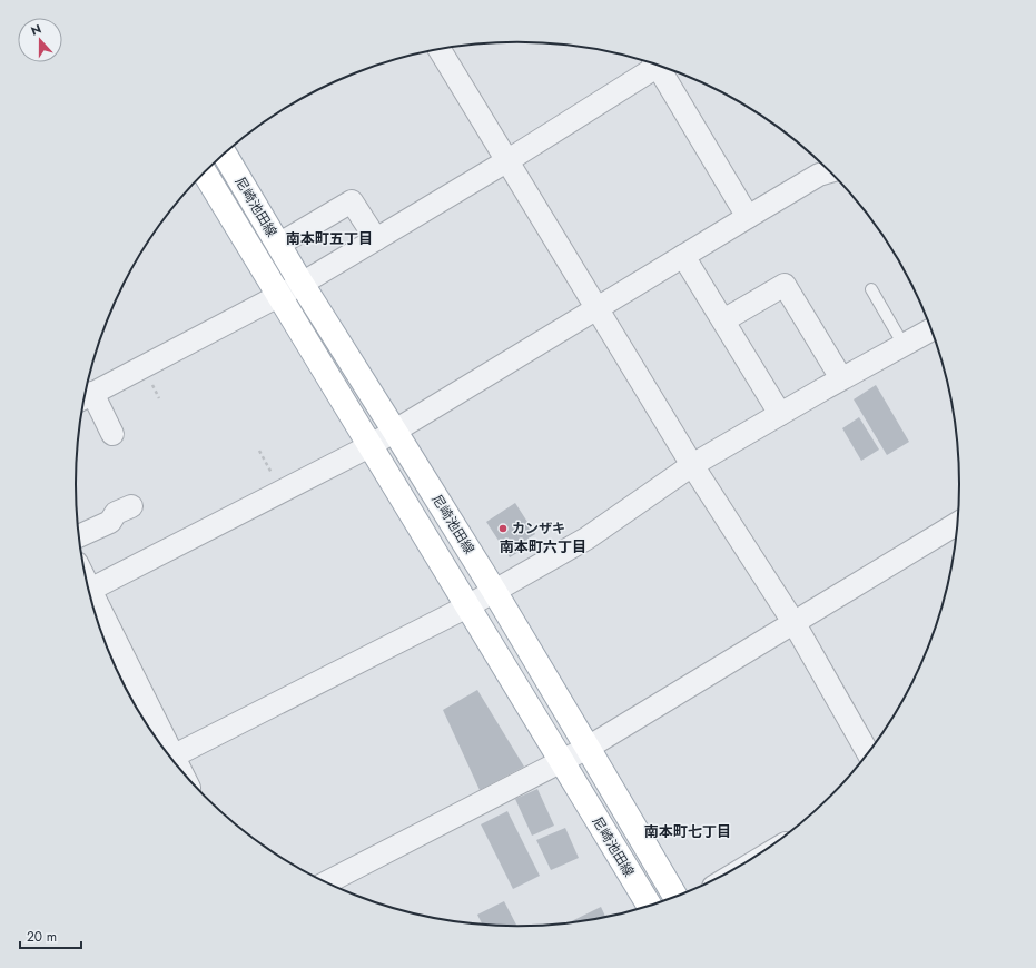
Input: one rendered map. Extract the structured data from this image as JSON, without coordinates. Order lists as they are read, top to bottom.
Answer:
{
  "streets": {
    "main road": ["尼崎池田線"]
  },
  "districts": ["南本町五丁目", "南本町六丁目", "南本町七丁目"],
  "places": ["カンザキ"],
  "scale_bar": "20 m",
  "north": "top"
}
